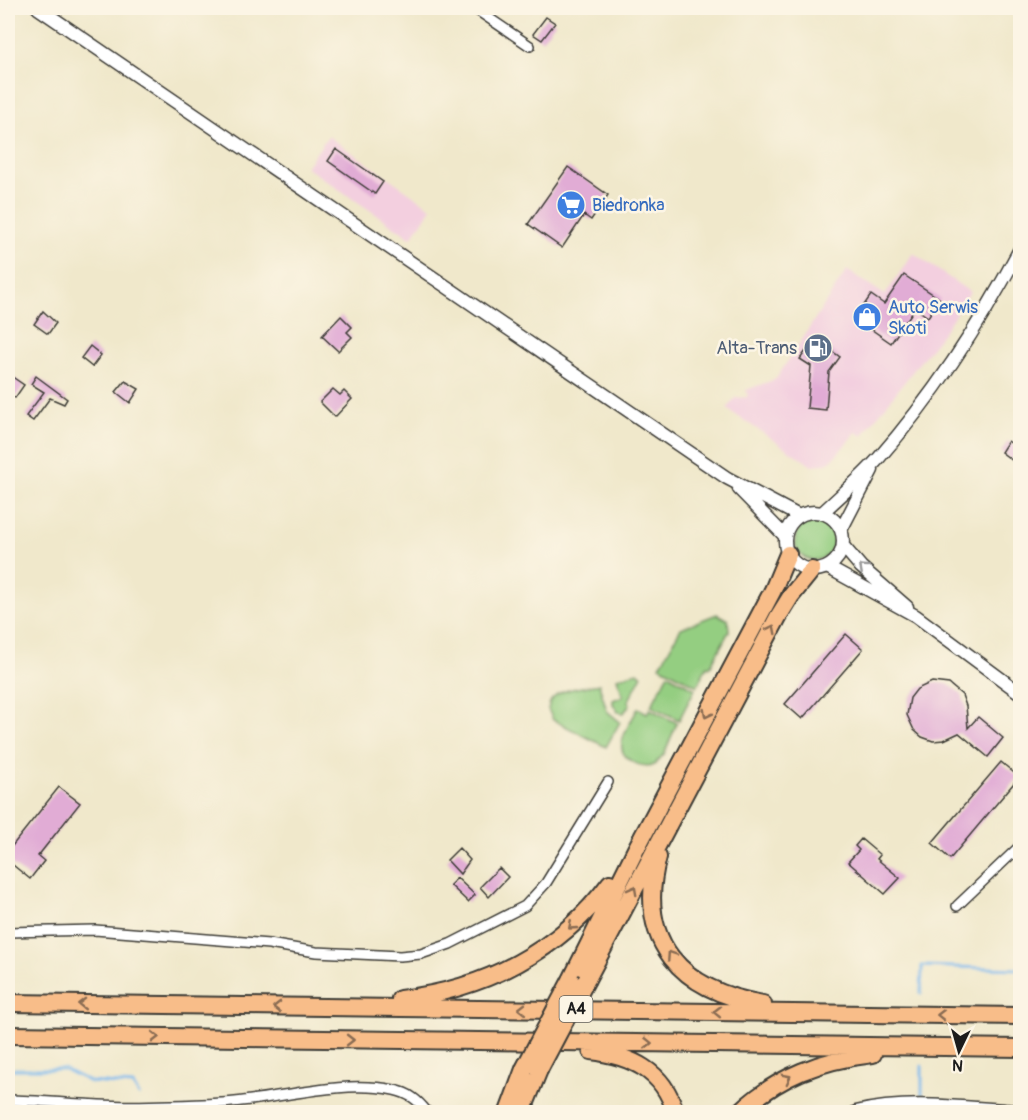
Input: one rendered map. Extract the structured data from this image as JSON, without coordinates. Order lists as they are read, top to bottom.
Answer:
{
  "streets": {
    "highway": ["A4"]
  },
  "places": {
    "supermarket": ["Biedronka"],
    "shop": ["Auto Serwis Skoti"],
    "fuel station": ["Alta-Trans"]
  },
  "north": "bottom"
}
